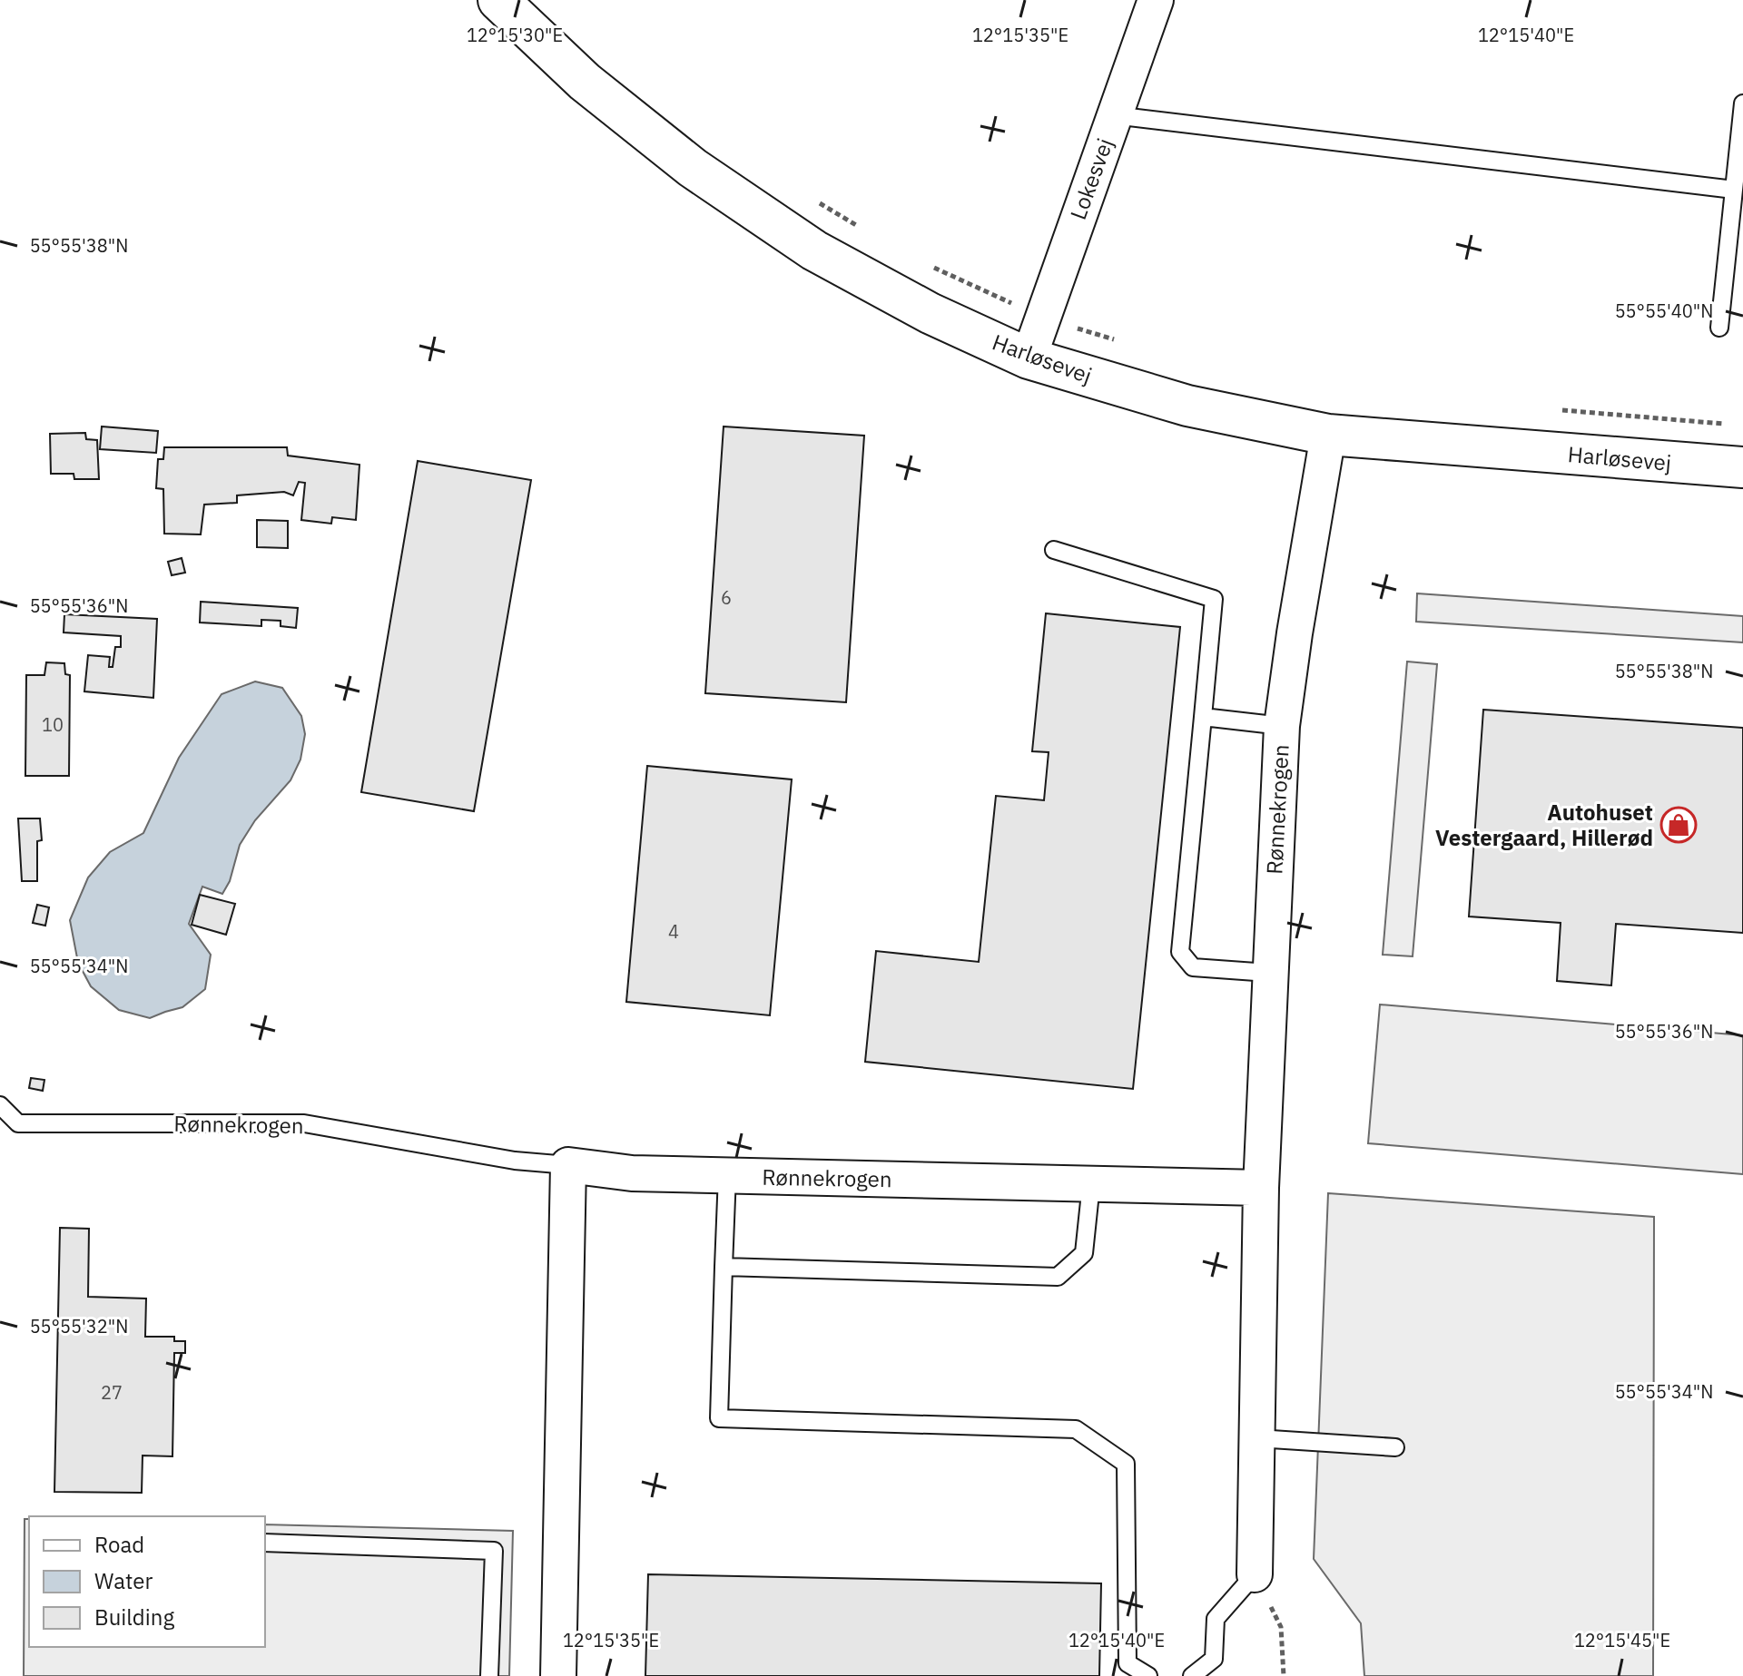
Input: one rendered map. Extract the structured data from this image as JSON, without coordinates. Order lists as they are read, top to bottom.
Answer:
{
  "streets": {
    "street": ["Lokesvej", "Harløsevej", "Rønnekrogen"]
  },
  "crossings": [
    ["Lokesvej", "Harløsevej"],
    ["Harløsevej", "Rønnekrogen"]
  ],
  "places": {
    "shop": ["Autohuset Vestergaard, Hillerød"]
  },
  "house_numbers": [
    "6",
    "10",
    "4",
    "27"
  ],
  "legend": ["Road", "Water", "Building"],
  "coordinates": [
    "12°15'30\"E",
    "12°15'35\"E",
    "12°15'40\"E",
    "55°55'38\"N",
    "55°55'40\"N",
    "55°55'36\"N",
    "55°55'34\"N",
    "55°55'32\"N",
    "12°15'45\"E"
  ]
}
